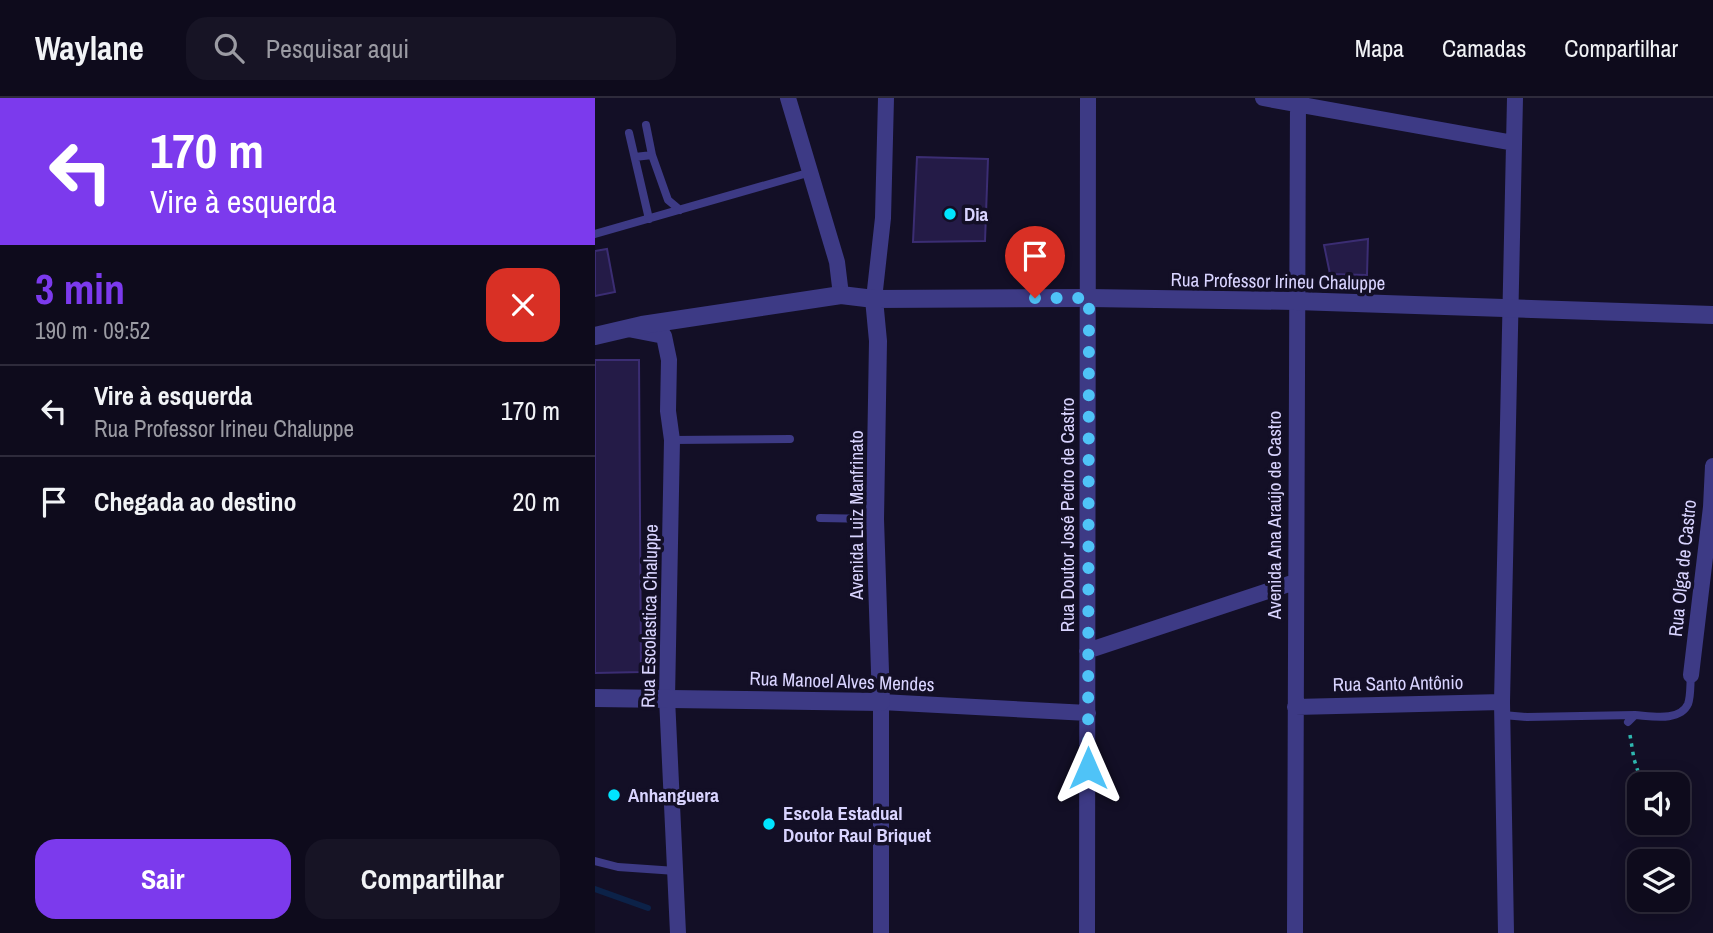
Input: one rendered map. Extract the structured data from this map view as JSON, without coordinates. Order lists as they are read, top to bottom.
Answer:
{
  "streets": {
    "street": [
      "Rua Professor Irineu Chaluppe",
      "Avenida Luiz Manfrinato",
      "Rua Doutor José Pedro de Castro",
      "Avenida Ana Araújo de Castro",
      "Rua Olga de Castro",
      "Rua Escolastica Chaluppe",
      "Rua Manoel Alves Mendes",
      "Rua Santo Antônio"
    ]
  },
  "crossings": [
    ["Rua Professor Irineu Chaluppe", "Avenida Luiz Manfrinato"],
    ["Rua Professor Irineu Chaluppe", "Rua Doutor José Pedro de Castro"],
    ["Rua Professor Irineu Chaluppe", "Avenida Ana Araújo de Castro"],
    ["Rua Professor Irineu Chaluppe", "Rua Escolastica Chaluppe"],
    ["Avenida Luiz Manfrinato", "Rua Manoel Alves Mendes"],
    ["Rua Doutor José Pedro de Castro", "Rua Manoel Alves Mendes"],
    ["Avenida Ana Araújo de Castro", "Rua Santo Antônio"],
    ["Rua Escolastica Chaluppe", "Rua Manoel Alves Mendes"]
  ],
  "places": ["Dia", "Anhanguera", "Escola Estadual Doutor Raul Briquet"],
  "page": {
    "header": "Waylane",
    "search": "Pesquisar aqui",
    "nav": ["Mapa", "Camadas", "Compartilhar"],
    "turn": ["170 m", "Vire à esquerda"],
    "heading": ["3 min", "190 m · 09:52"],
    "list": [
      {
        "name": "Vire à esquerda",
        "note": "Rua Professor Irineu Chaluppe",
        "value": "170 m"
      },
      {
        "name": "Chegada ao destino",
        "value": "20 m"
      }
    ],
    "buttons": ["Sair", "Compartilhar"]
  }
}
